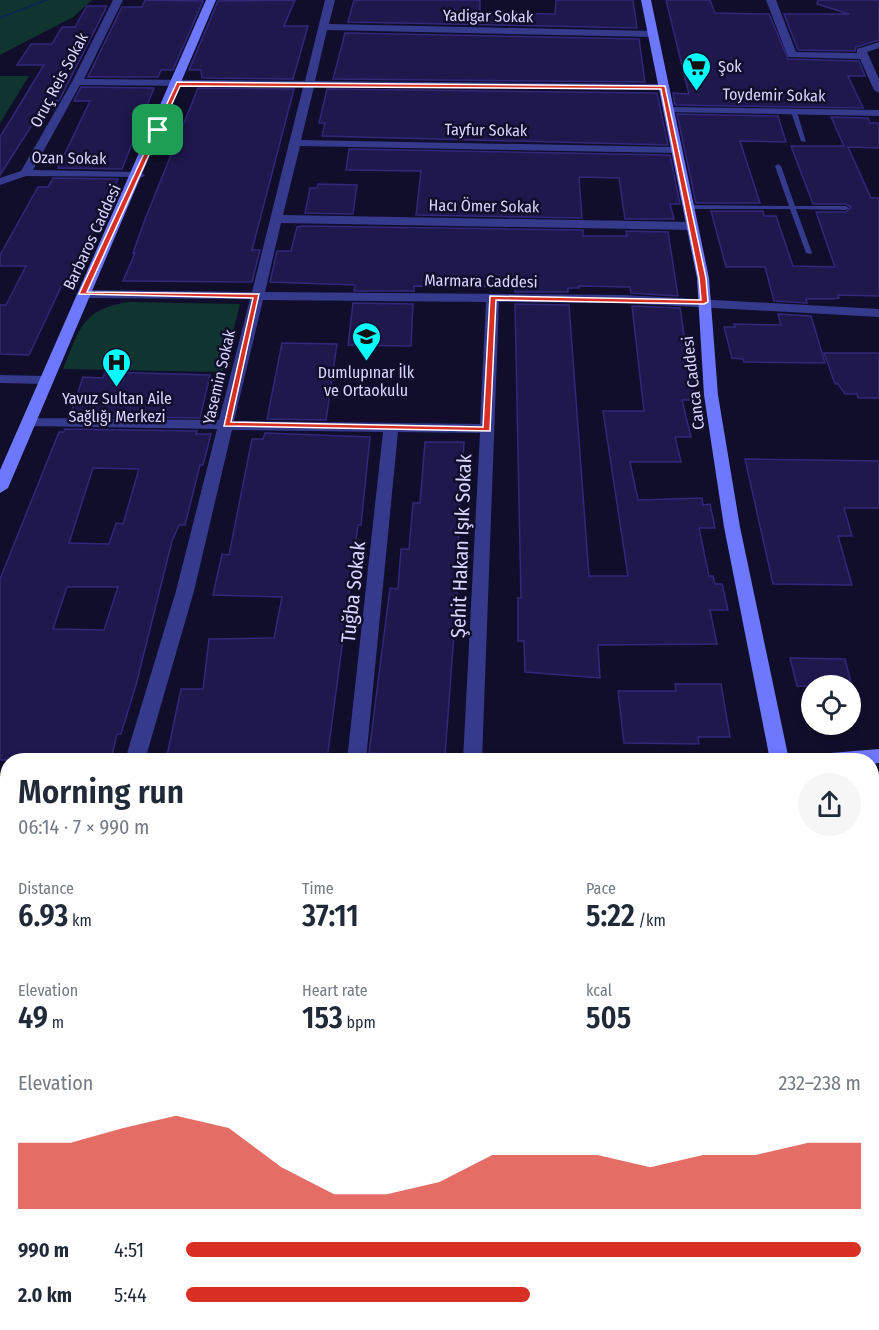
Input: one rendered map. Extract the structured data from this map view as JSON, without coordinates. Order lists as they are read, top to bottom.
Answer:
{
  "streets": {
    "street": [
      "Yadigar Sokak",
      "Oruç Reis Sokak",
      "Toydemir Sokak",
      "Tayfur Sokak",
      "Ozan Sokak",
      "Hacı Ömer Sokak",
      "Barbaros Caddesi",
      "Marmara Caddesi",
      "Yasemin Sokak",
      "Canca Caddesi",
      "Şehit Hakan Işık Sokak",
      "Tuğba Sokak"
    ]
  },
  "crossings": [
    ["Yadigar Sokak", "Yasemin Sokak"],
    ["Yadigar Sokak", "Canca Caddesi"],
    ["Oruç Reis Sokak", "Ozan Sokak"],
    ["Toydemir Sokak", "Canca Caddesi"],
    ["Tayfur Sokak", "Yasemin Sokak"],
    ["Tayfur Sokak", "Canca Caddesi"],
    ["Ozan Sokak", "Barbaros Caddesi"],
    ["Hacı Ömer Sokak", "Yasemin Sokak"],
    ["Hacı Ömer Sokak", "Canca Caddesi"],
    ["Barbaros Caddesi", "Marmara Caddesi"],
    ["Marmara Caddesi", "Yasemin Sokak"],
    ["Marmara Caddesi", "Canca Caddesi"],
    ["Marmara Caddesi", "Şehit Hakan Işık Sokak"]
  ],
  "places": {
    "supermarket": ["Şok"],
    "school or university": ["Dumlupınar İlk ve Ortaokulu"],
    "hospital": ["Yavuz Sultan Aile Sağlığı Merkezi"]
  },
  "page": {
    "heading": ["Morning run", "06:14 · 7 × 990 m"],
    "stats": [
      ["Distance", "6.93 km"],
      ["Time", "37:11"],
      ["Pace", "5:22 /km"],
      ["Elevation", "49 m"],
      ["Heart rate", "153 bpm"],
      ["kcal", "505"]
    ],
    "chart": ["Elevation", "232–238 m"],
    "list": [
      {
        "name": "990 m",
        "note": "4:51"
      },
      {
        "name": "2.0 km",
        "note": "5:44"
      }
    ]
  }
}
